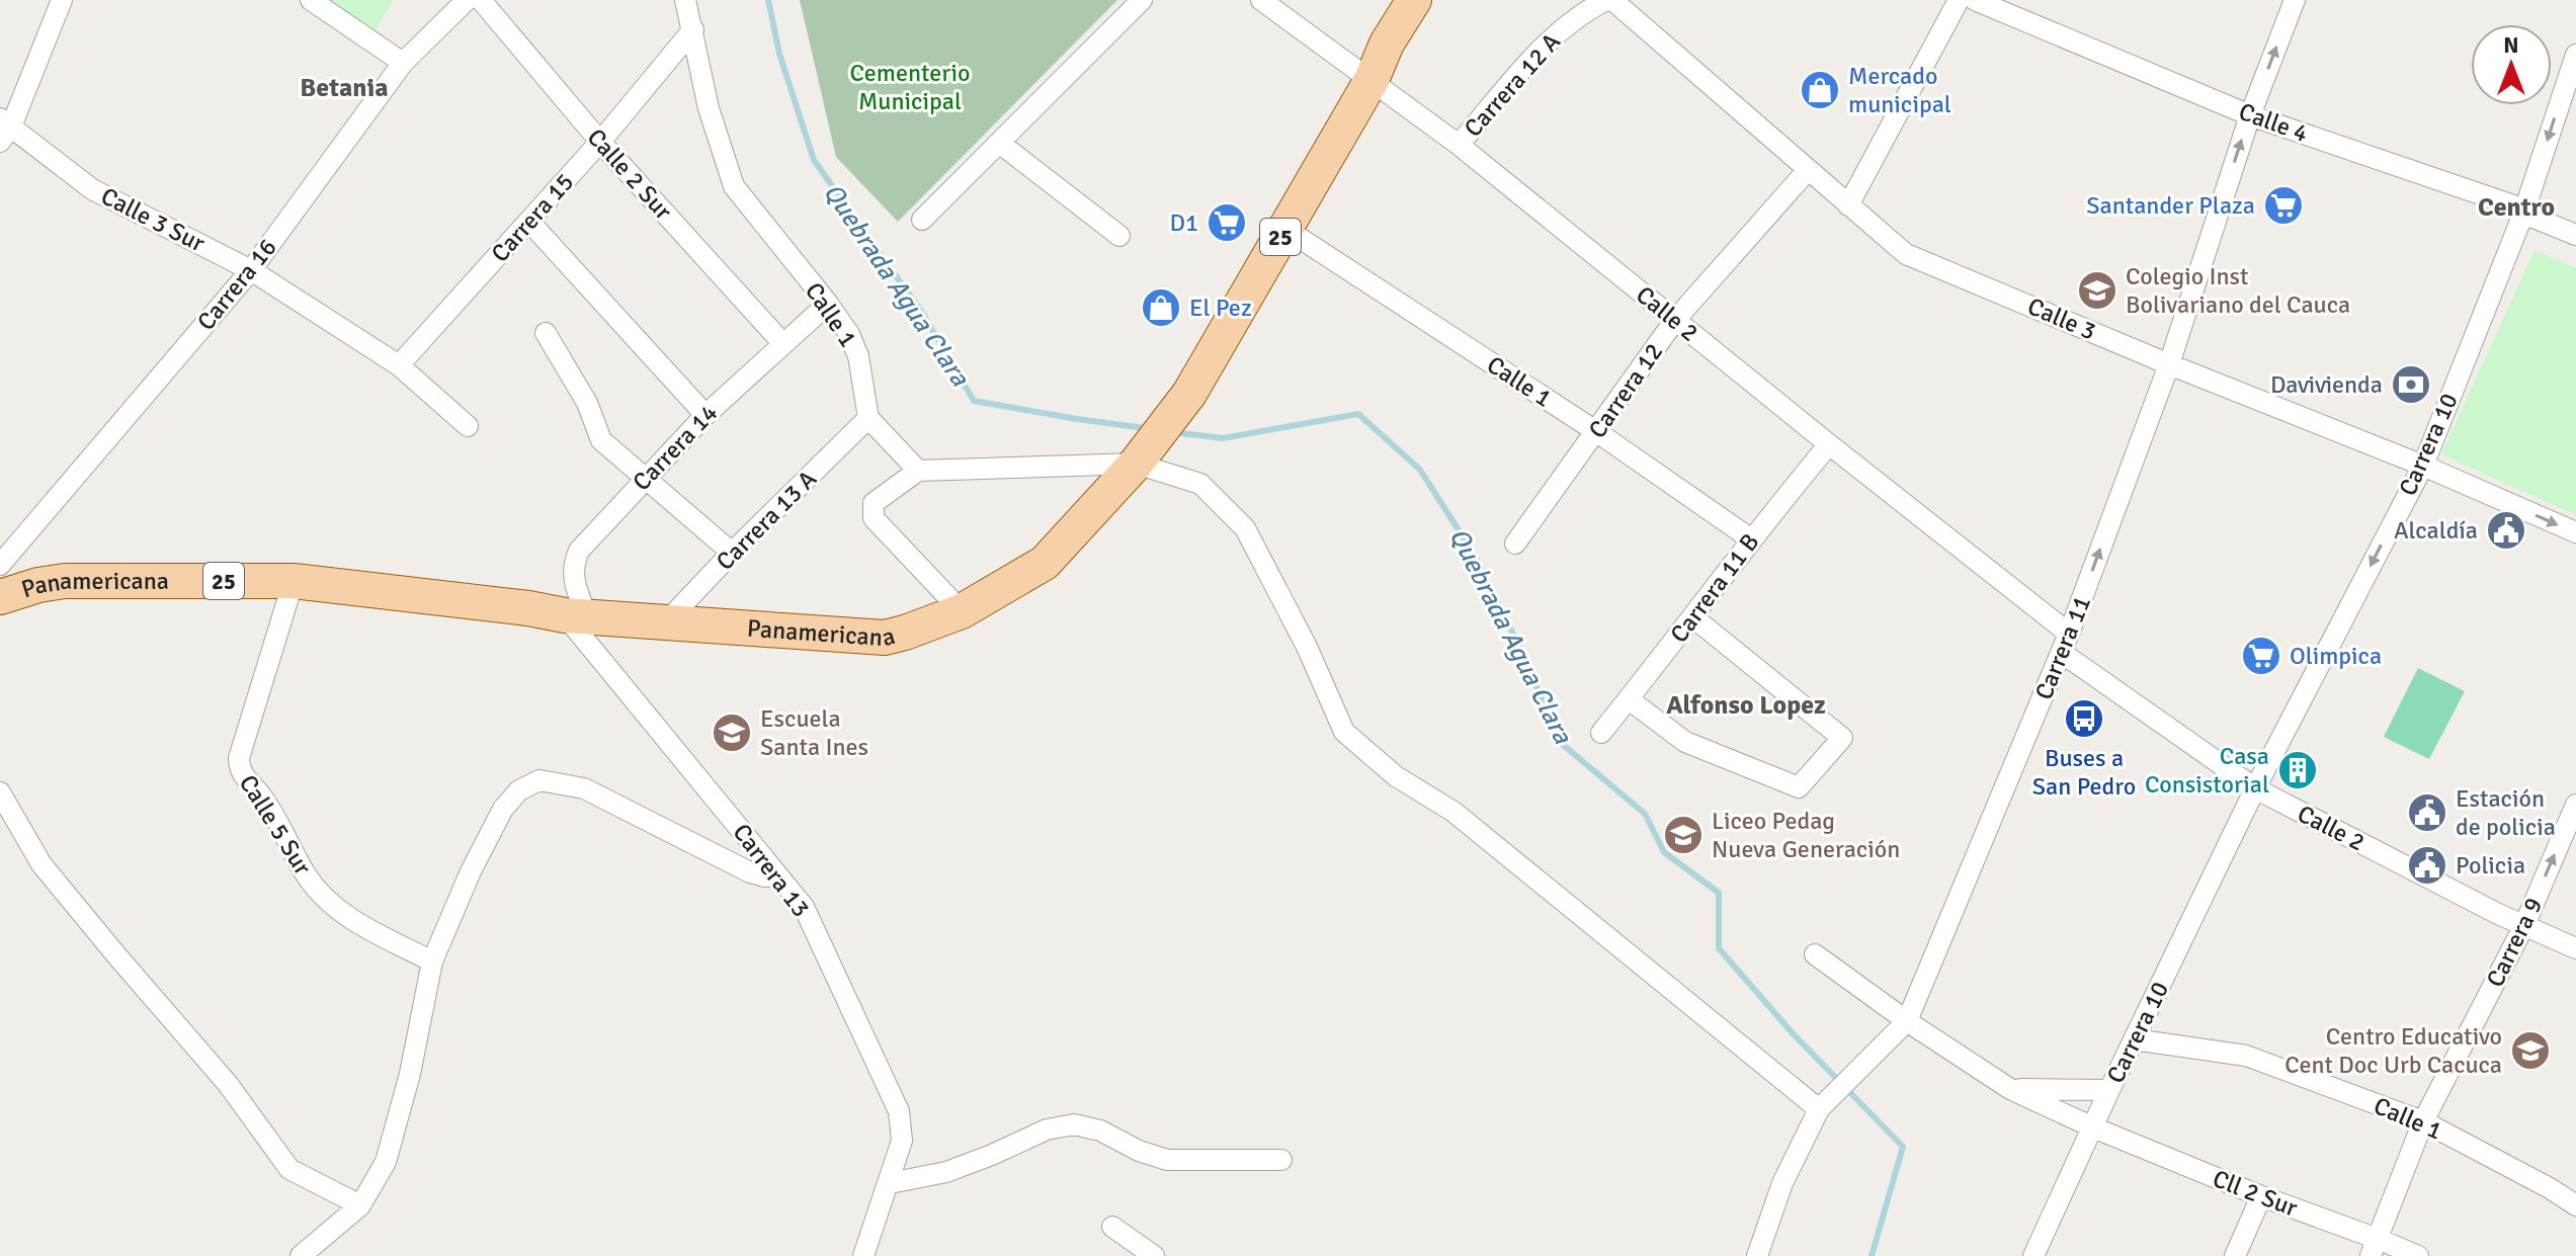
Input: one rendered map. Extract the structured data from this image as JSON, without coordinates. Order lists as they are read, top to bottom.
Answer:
{
  "streets": {
    "main road": ["25", "Panamericana"],
    "street": [
      "Carrera 12 A",
      "Calle 4",
      "Calle 2 Sur",
      "Carrera 15",
      "Calle 3 Sur",
      "Carrera 16",
      "Calle 2",
      "Calle 1",
      "Calle 3",
      "Carrera 12",
      "Carrera 10",
      "Carrera 14",
      "Carrera 13 A",
      "Carrera 11 B",
      "Carrera 11",
      "Calle 5 Sur",
      "Carrera 13",
      "Carrera 9",
      "Cll 2 Sur"
    ]
  },
  "crossings": [
    ["Carrera 12 A", "Calle 2"],
    ["Carrera 12 A", "Calle 3"],
    ["Calle 4", "Carrera 10"],
    ["Calle 4", "Carrera 11"],
    ["Calle 2 Sur", "Carrera 15"],
    ["Calle 2 Sur", "Carrera 14"],
    ["Carrera 15", "Calle 3 Sur"],
    ["Carrera 15", "Calle 1"],
    ["Calle 3 Sur", "Carrera 16"],
    ["Calle 2", "Carrera 12"],
    ["Calle 2", "Carrera 10"],
    ["Calle 2", "Panamericana"],
    ["Calle 2", "Carrera 11 B"],
    ["Calle 2", "Carrera 11"],
    ["Calle 2", "Carrera 9"],
    ["Calle 1", "Carrera 12"],
    ["Calle 1", "Carrera 10"],
    ["Calle 1", "Carrera 14"],
    ["Calle 1", "Carrera 13 A"],
    ["Calle 1", "Panamericana"],
    ["Calle 1", "Carrera 11 B"],
    ["Calle 1", "Carrera 9"],
    ["Calle 3", "Carrera 12"],
    ["Calle 3", "Carrera 10"],
    ["Calle 3", "Carrera 11"],
    ["Carrera 10", "Cll 2 Sur"],
    ["Carrera 14", "Panamericana"],
    ["Carrera 14", "Carrera 13"],
    ["Carrera 13 A", "Panamericana"],
    ["Panamericana", "Calle 5 Sur"],
    ["Panamericana", "Carrera 13"],
    ["Carrera 9", "Cll 2 Sur"]
  ],
  "one_way": ["Carrera 10", "Carrera 11"],
  "districts": ["Betania", "Centro", "Alfonso Lopez"],
  "water": ["Quebrada Agua Clara"],
  "parks": ["Cementerio Municipal"],
  "places": {
    "shop": ["Mercado municipal", "El Pez"],
    "supermarket": ["Santander Plaza", "D1", "Olimpica"],
    "school or university": [
      "Colegio Inst Bolivariano del Cauca",
      "Escuela Santa Ines",
      "Liceo Pedag Nueva Generación",
      "Centro Educativo Cent Doc Urb Cacuca"
    ],
    "bank": ["Davivienda"],
    "public building": ["Alcaldía", "Estación de policia", "Policia"],
    "bus stop": ["Buses a San Pedro"],
    "building": ["Casa Consistorial"]
  },
  "north": "top"
}
